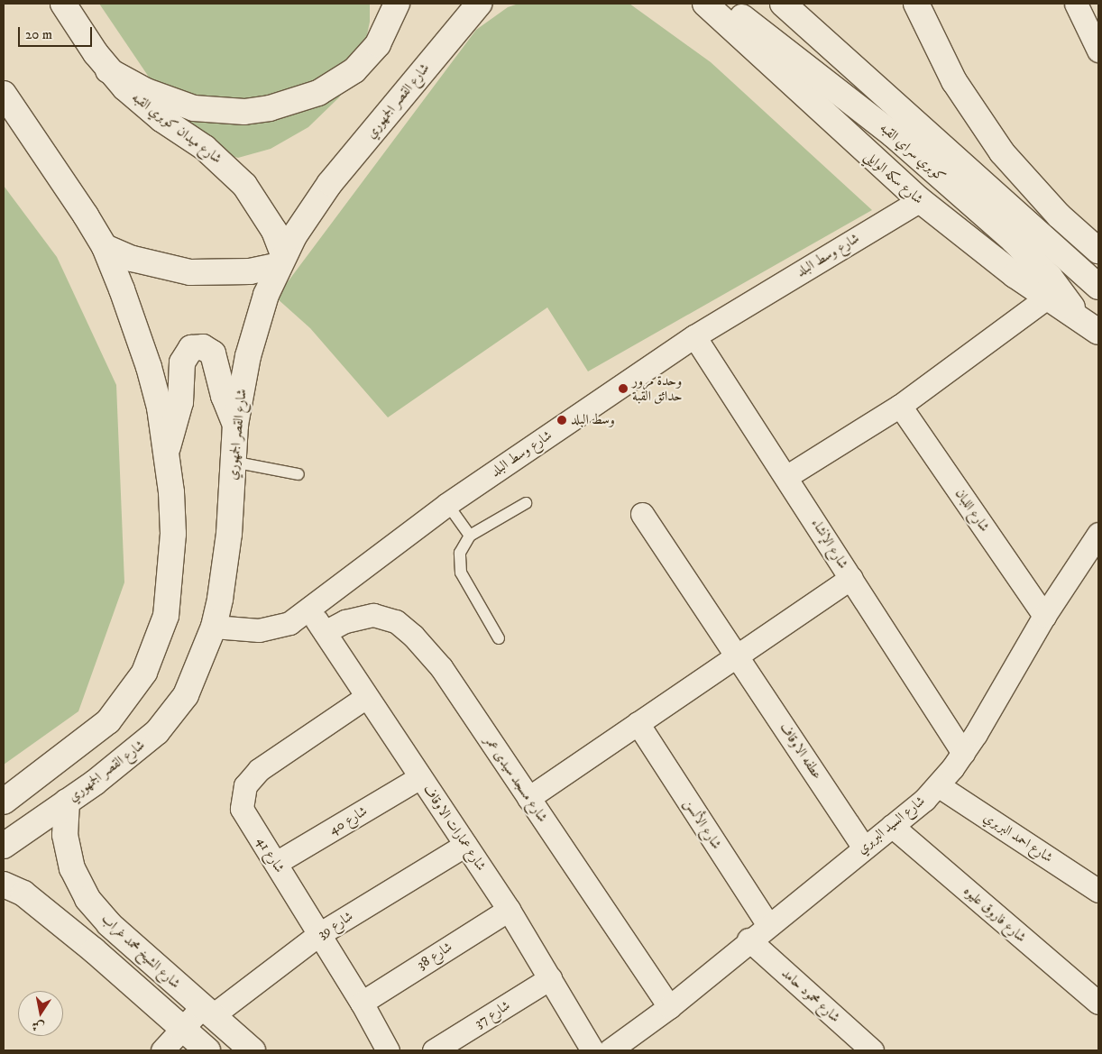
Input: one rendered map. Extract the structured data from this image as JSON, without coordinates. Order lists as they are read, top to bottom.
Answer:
{
  "streets": {
    "main road": [
      "شارع القصر الجمهوري",
      "شارع ميدان كوبري القبه",
      "كوبري سراي القبه",
      "شارع سكه الوايلي",
      "شارع الشيخ محمد غراب"
    ],
    "street": [
      "شارع وسط البلد",
      "شارع اللبان",
      "شارع الإنشاء",
      "عطفه الاوقاف",
      "شارع مسجد سيدى عمر",
      "شارع 40",
      "شارع الألسن",
      "شارع السيد البربري",
      "شارع عمارات الاوقاف",
      "شارع احمد البربري",
      "شارع 41",
      "شارع فاروق عليوه",
      "شارع 39",
      "شارع 38",
      "شارع محمود حامد",
      "شارع 37"
    ]
  },
  "crossings": [
    ["شارع القصر الجمهوري", "شارع ميدان كوبري القبه"],
    ["شارع القصر الجمهوري", "شارع وسط البلد"],
    ["شارع القصر الجمهوري", "شارع الشيخ محمد غراب"],
    ["كوبري سراي القبه", "شارع سكه الوايلي"],
    ["شارع سكه الوايلي", "شارع وسط البلد"],
    ["شارع وسط البلد", "شارع الإنشاء"],
    ["شارع وسط البلد", "شارع عمارات الاوقاف"],
    ["شارع اللبان", "شارع السيد البربري"],
    ["شارع الإنشاء", "شارع السيد البربري"],
    ["عطفه الاوقاف", "شارع السيد البربري"],
    ["شارع مسجد سيدى عمر", "شارع السيد البربري"],
    ["شارع مسجد سيدى عمر", "شارع عمارات الاوقاف"],
    ["شارع 40", "شارع عمارات الاوقاف"],
    ["شارع 40", "شارع 41"],
    ["شارع الألسن", "شارع السيد البربري"],
    ["شارع السيد البربري", "شارع احمد البربري"],
    ["شارع السيد البربري", "شارع فاروق عليوه"],
    ["شارع السيد البربري", "شارع محمود حامد"],
    ["شارع عمارات الاوقاف", "شارع 41"],
    ["شارع عمارات الاوقاف", "شارع 39"],
    ["شارع عمارات الاوقاف", "شارع 38"],
    ["شارع عمارات الاوقاف", "شارع 37"],
    ["شارع 41", "شارع 39"],
    ["شارع 41", "شارع 38"],
    ["شارع 39", "شارع الشيخ محمد غراب"]
  ],
  "places": ["وحدة مرور حدائق القبة", "وسط البلد"],
  "scale_bar": "20 m",
  "north": "bottom"
}
